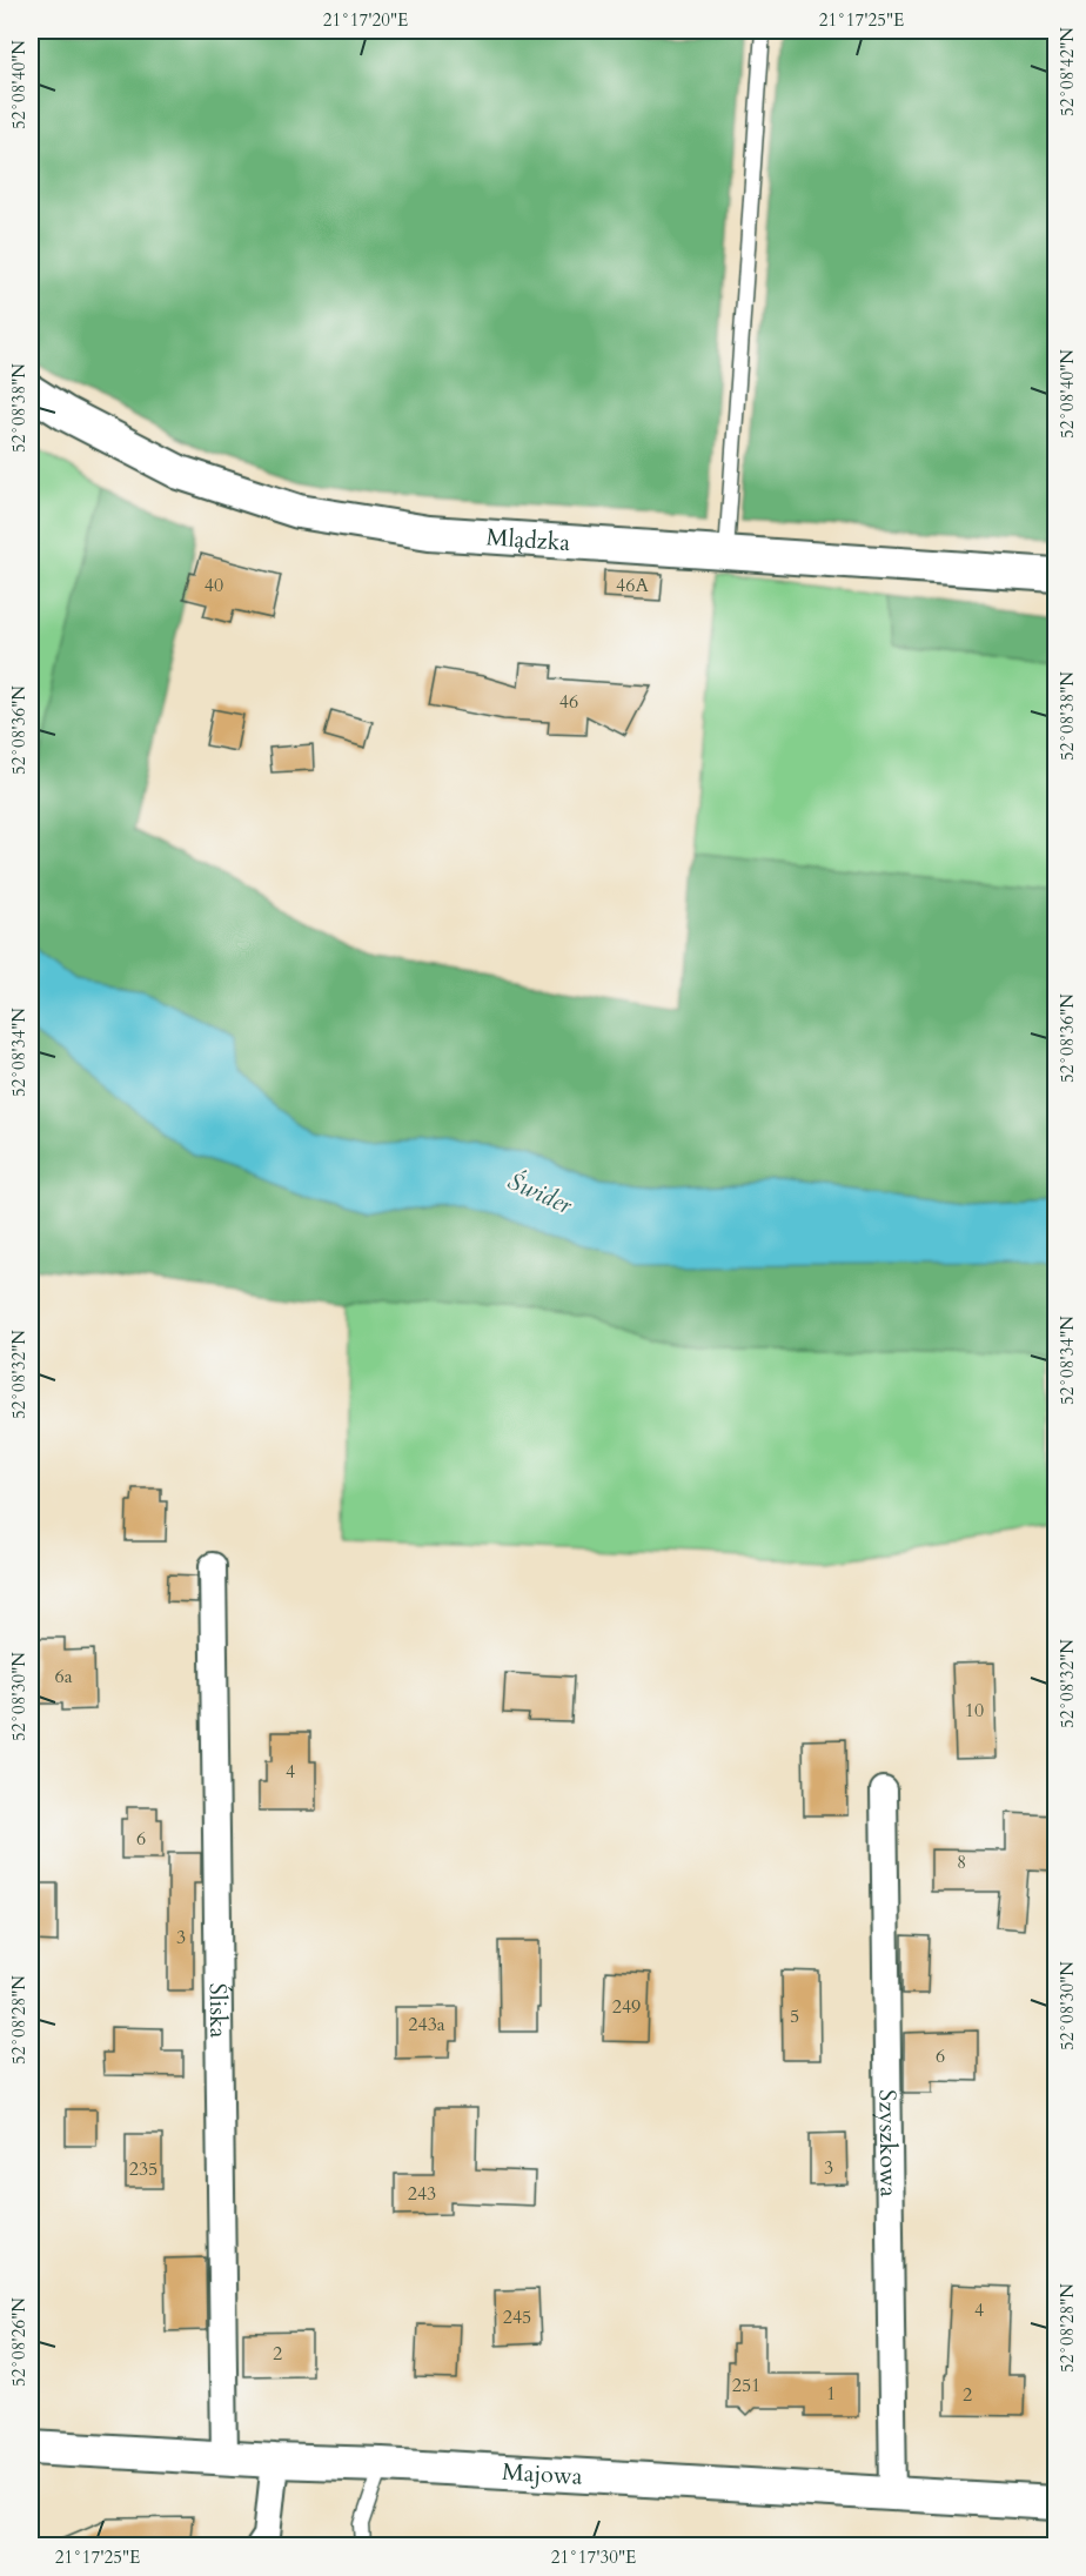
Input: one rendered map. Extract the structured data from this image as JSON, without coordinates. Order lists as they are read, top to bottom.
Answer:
{
  "streets": {
    "street": [
      "Mlądzka",
      "Śliska",
      "Szyszkowa",
      "Majowa"
    ]
  },
  "crossings": [
    ["Śliska", "Majowa"],
    ["Szyszkowa", "Majowa"]
  ],
  "water": ["Świder"],
  "house_numbers": [
    "40",
    "46A",
    "46",
    "6a",
    "10",
    "4",
    "6",
    "8",
    "3",
    "249",
    "5",
    "243a",
    "6",
    "3",
    "235",
    "243",
    "4",
    "245",
    "2",
    "251",
    "1",
    "2"
  ],
  "coordinates": [
    "21°17'20\"E",
    "21°17'25\"E",
    "52°08'42\"N",
    "52°08'40\"N",
    "52°08'38\"N",
    "52°08'36\"N",
    "52°08'34\"N",
    "52°08'32\"N",
    "52°08'30\"N",
    "52°08'28\"N",
    "52°08'26\"N",
    "21°17'30\"E"
  ]
}
